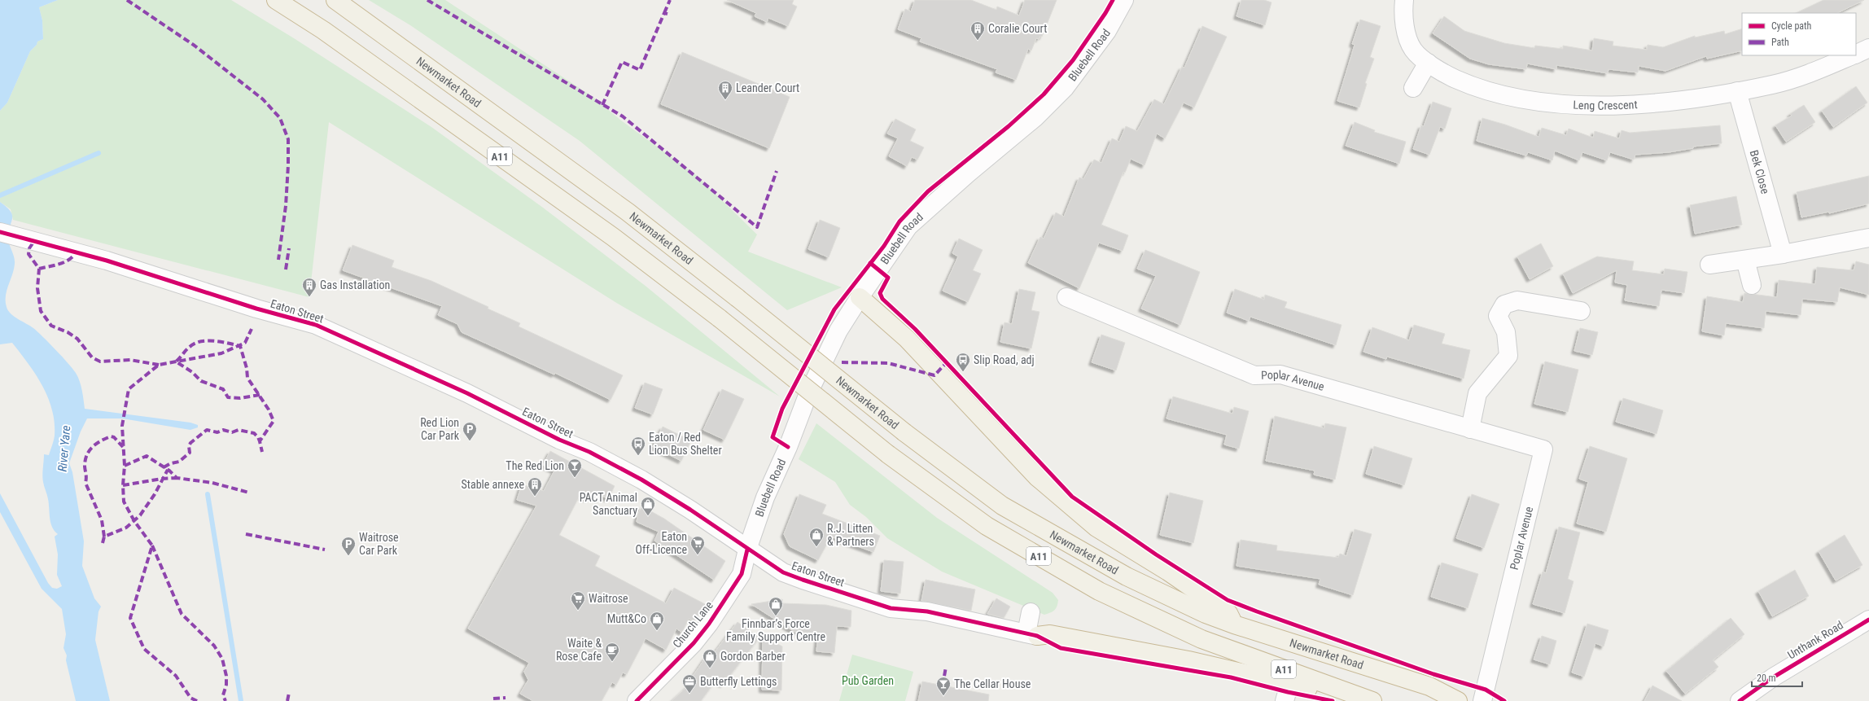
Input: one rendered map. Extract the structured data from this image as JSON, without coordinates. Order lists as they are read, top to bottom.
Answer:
{
  "streets": {
    "highway": ["Newmarket Road", "A11"],
    "street": [
      "Bluebell Road",
      "Leng Crescent",
      "Bek Close",
      "Eaton Street",
      "Poplar Avenue",
      "Church Lane",
      "Unthank Road"
    ]
  },
  "crossings": [
    ["Bluebell Road", "Eaton Street"],
    ["Bluebell Road", "Church Lane"],
    ["Leng Crescent", "Bek Close"],
    ["Eaton Street", "Church Lane"]
  ],
  "water": ["River Yare"],
  "parks": ["Pub Garden"],
  "places": {
    "building": [
      "Coralie Court",
      "Leander Court",
      "Gas Installation",
      "Stable annexe"
    ],
    "bus stop": ["Slip Road, adj", "Eaton / Red Lion Bus Shelter"],
    "parking": ["Red Lion Car Park", "Waitrose Car Park"],
    "bar": ["The Red Lion", "The Cellar House"],
    "shop": [
      "PACT Animal Sanctuary",
      "R.J. Litten & Partners",
      "Finnbar’s Force Family Support Centre",
      "Mutt&Co",
      "Gordon Barber"
    ],
    "supermarket": ["Eaton Off-Licence", "Waitrose"],
    "cafe": ["Waite & Rose Cafe"],
    "office": ["Butterfly Lettings"]
  },
  "legend": ["Cycle path", "Path"],
  "scale_bar": "20 m"
}
